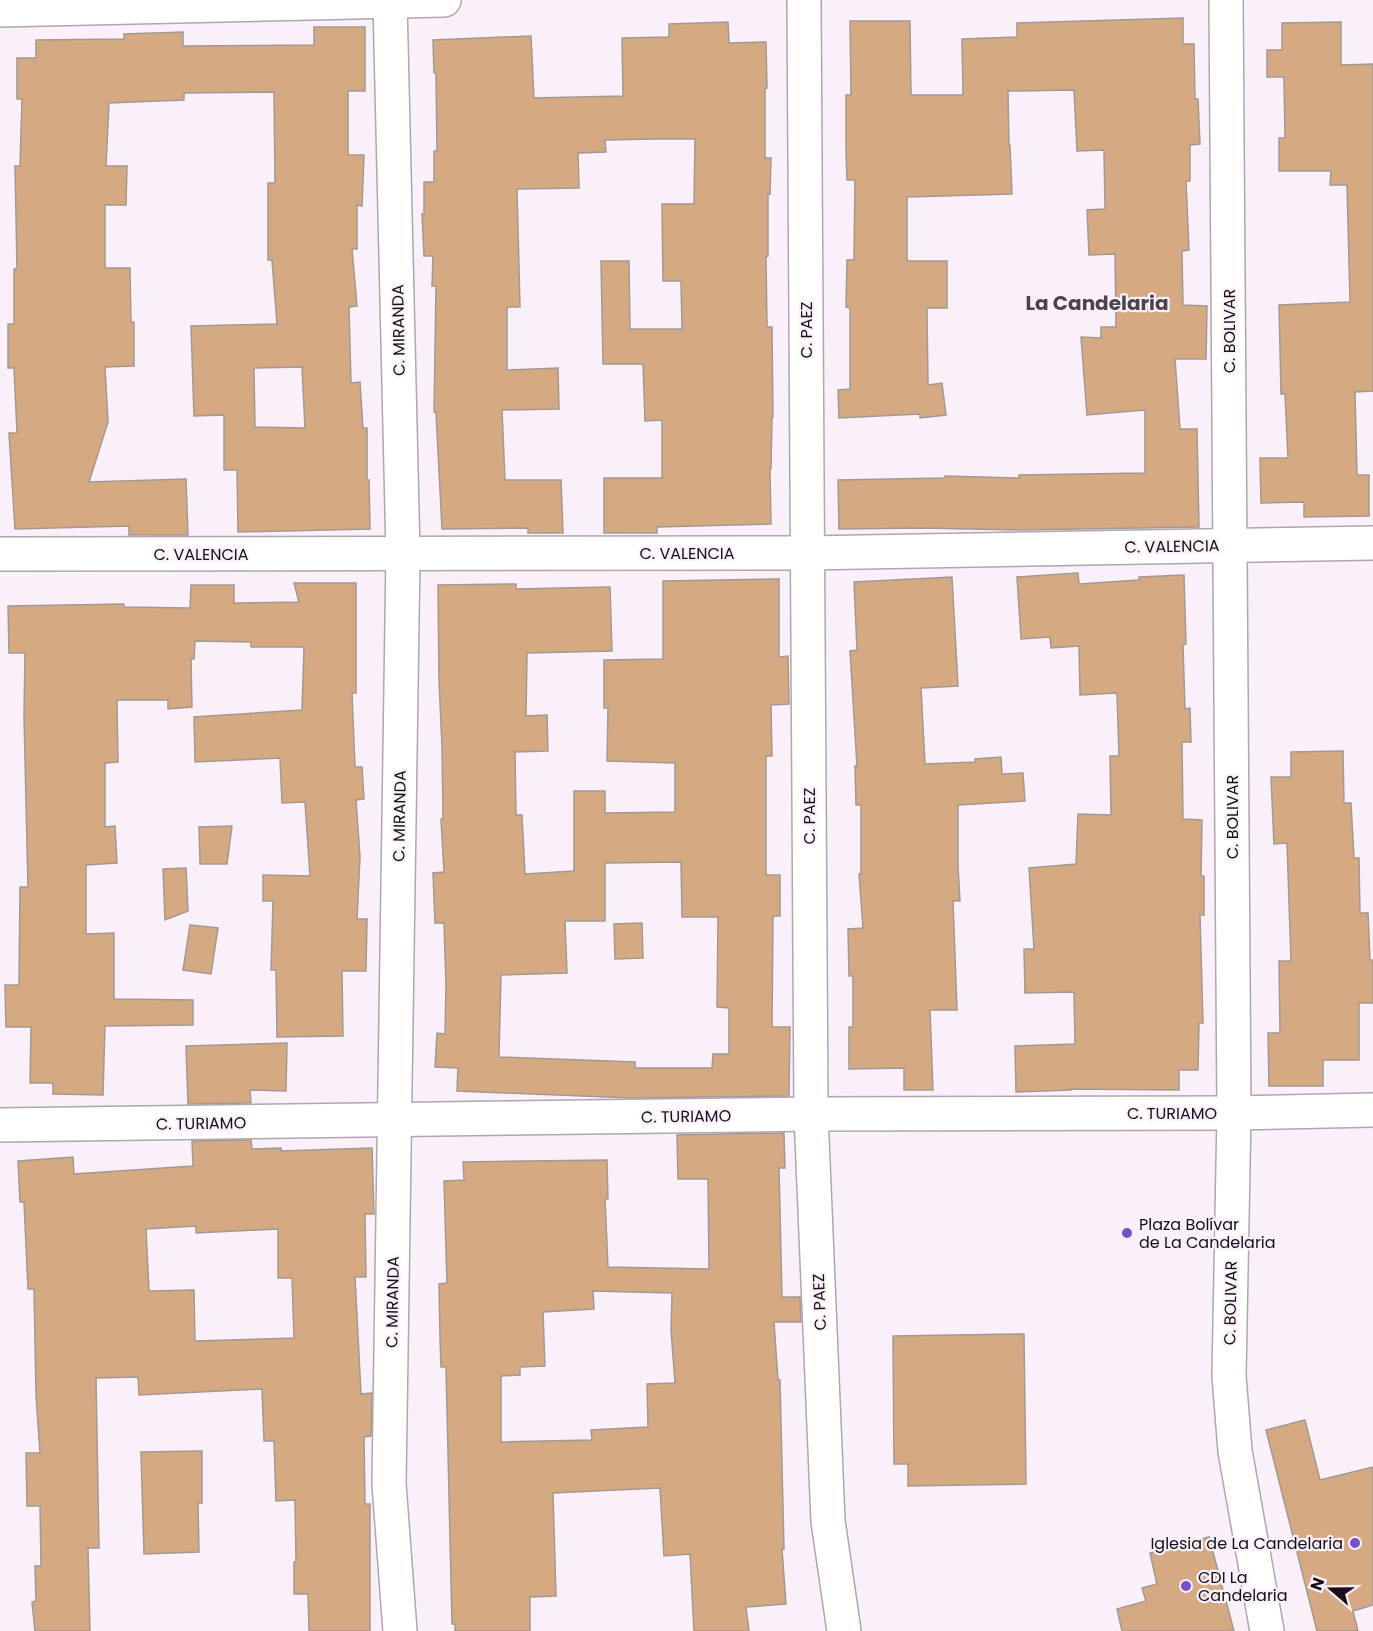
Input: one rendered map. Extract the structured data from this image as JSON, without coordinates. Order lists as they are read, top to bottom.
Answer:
{
  "streets": {
    "street": [
      "C. MIRANDA",
      "C. PAEZ",
      "C. BOLIVAR",
      "C. VALENCIA",
      "C. TURIAMO"
    ]
  },
  "crossings": [
    ["C. MIRANDA", "C. VALENCIA"],
    ["C. MIRANDA", "C. TURIAMO"],
    ["C. PAEZ", "C. VALENCIA"],
    ["C. PAEZ", "C. TURIAMO"],
    ["C. BOLIVAR", "C. VALENCIA"],
    ["C. BOLIVAR", "C. TURIAMO"]
  ],
  "districts": ["La Candelaria"],
  "places": ["Plaza Bolívar de La Candelaria", "Iglesia de La Candelaria", "CDI La Candelaria"],
  "north": "left"
}
